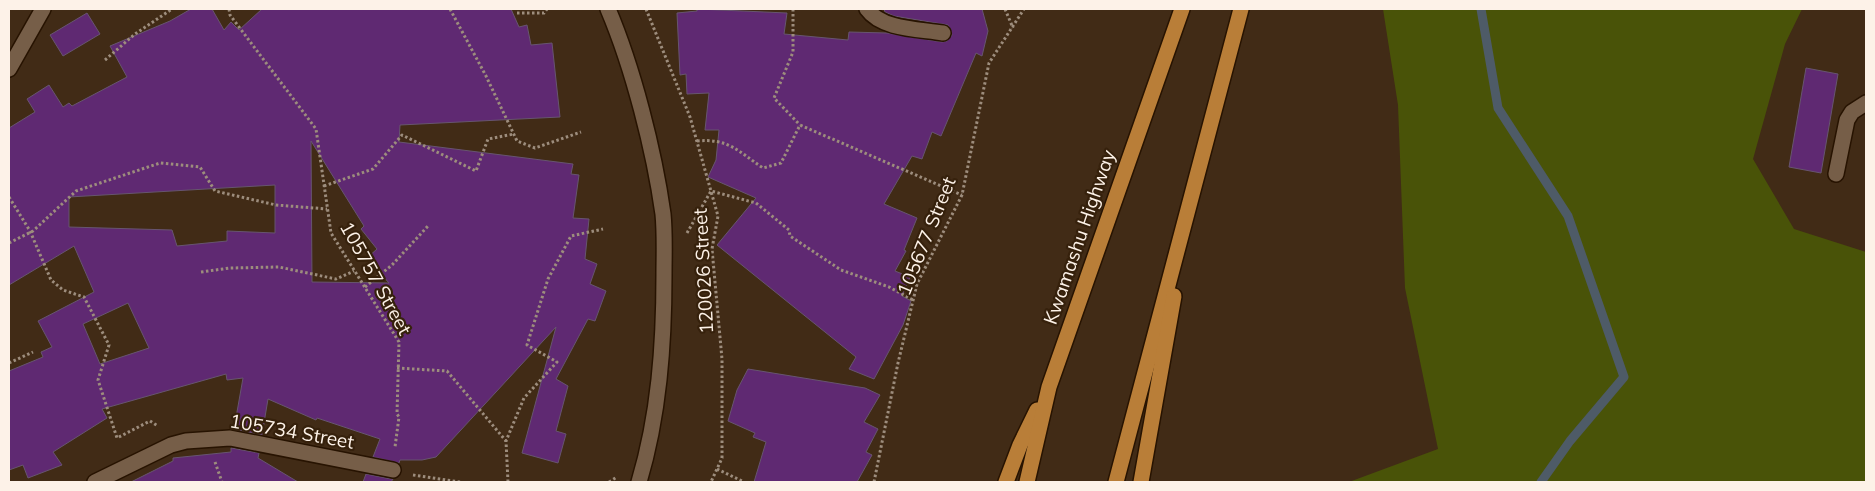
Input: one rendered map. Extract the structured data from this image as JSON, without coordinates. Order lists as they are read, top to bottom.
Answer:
{
  "streets": {
    "main road": ["Kwamashu Highway"],
    "street": ["105734 Street"],
    "path": ["105677 Street", "120026 Street", "105757 Street"]
  },
  "crossings": [
    ["105757 Street", "105734 Street"]
  ]
}
